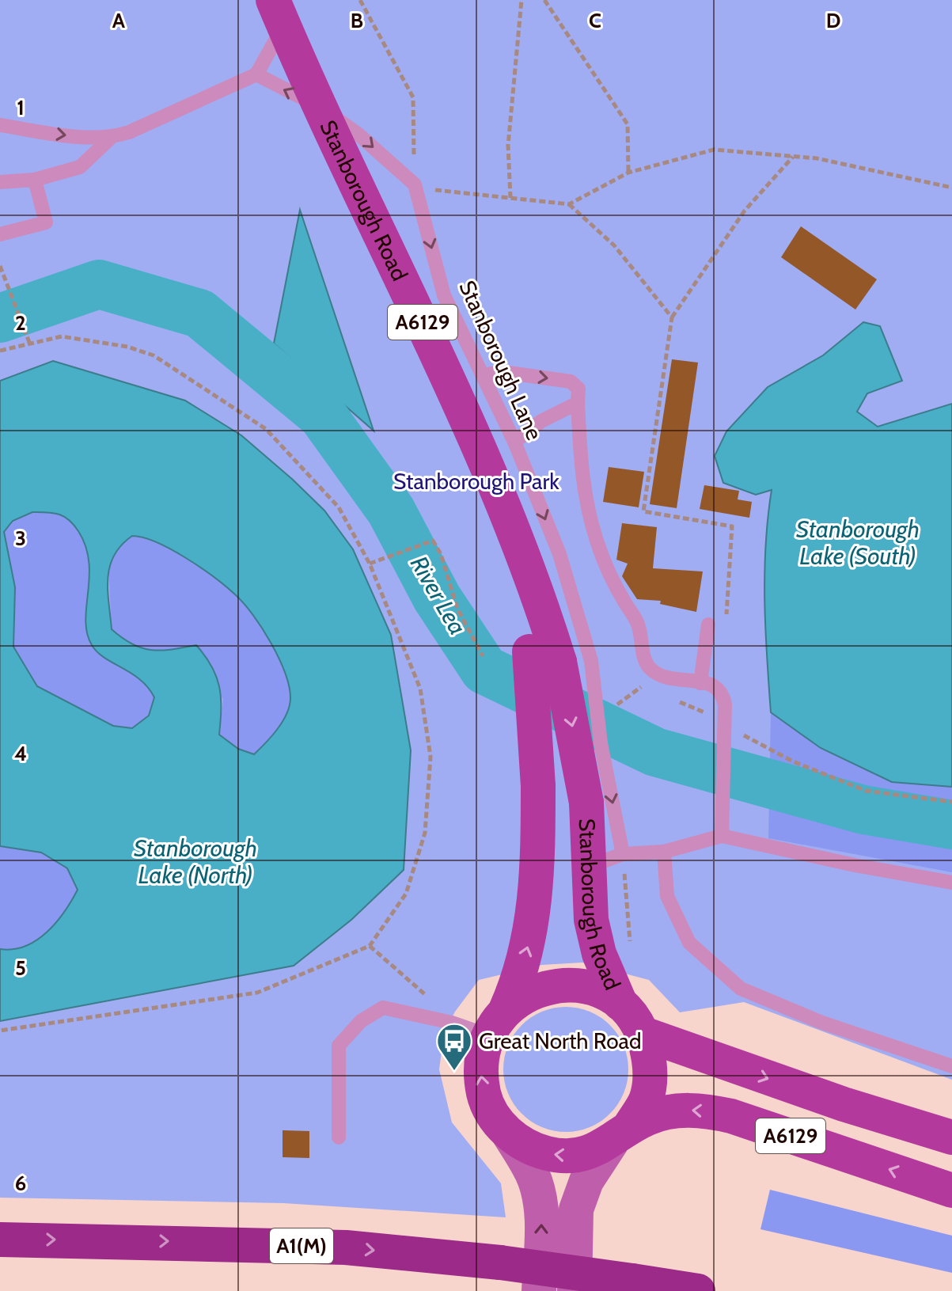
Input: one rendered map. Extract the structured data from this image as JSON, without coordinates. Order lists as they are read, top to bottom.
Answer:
{
  "streets": {
    "highway": ["A1(M)"],
    "main road": ["Stanborough Road", "A6129"],
    "lane": ["Stanborough Lane"]
  },
  "crossings": [
    ["Stanborough Road", "A6129"],
    ["Stanborough Road", "Stanborough Lane"],
    ["A6129", "Stanborough Lane"]
  ],
  "water": ["Stanborough Lake (South)", "River Lea", "Stanborough Lake (North)"],
  "parks": ["Stanborough Park"],
  "places": {
    "bus stop": ["Great North Road"]
  },
  "grid": {
    "columns": [
      "A",
      "B",
      "C",
      "D"
    ],
    "rows": [
      "1",
      "2",
      "3",
      "4",
      "5",
      "6"
    ]
  }
}
